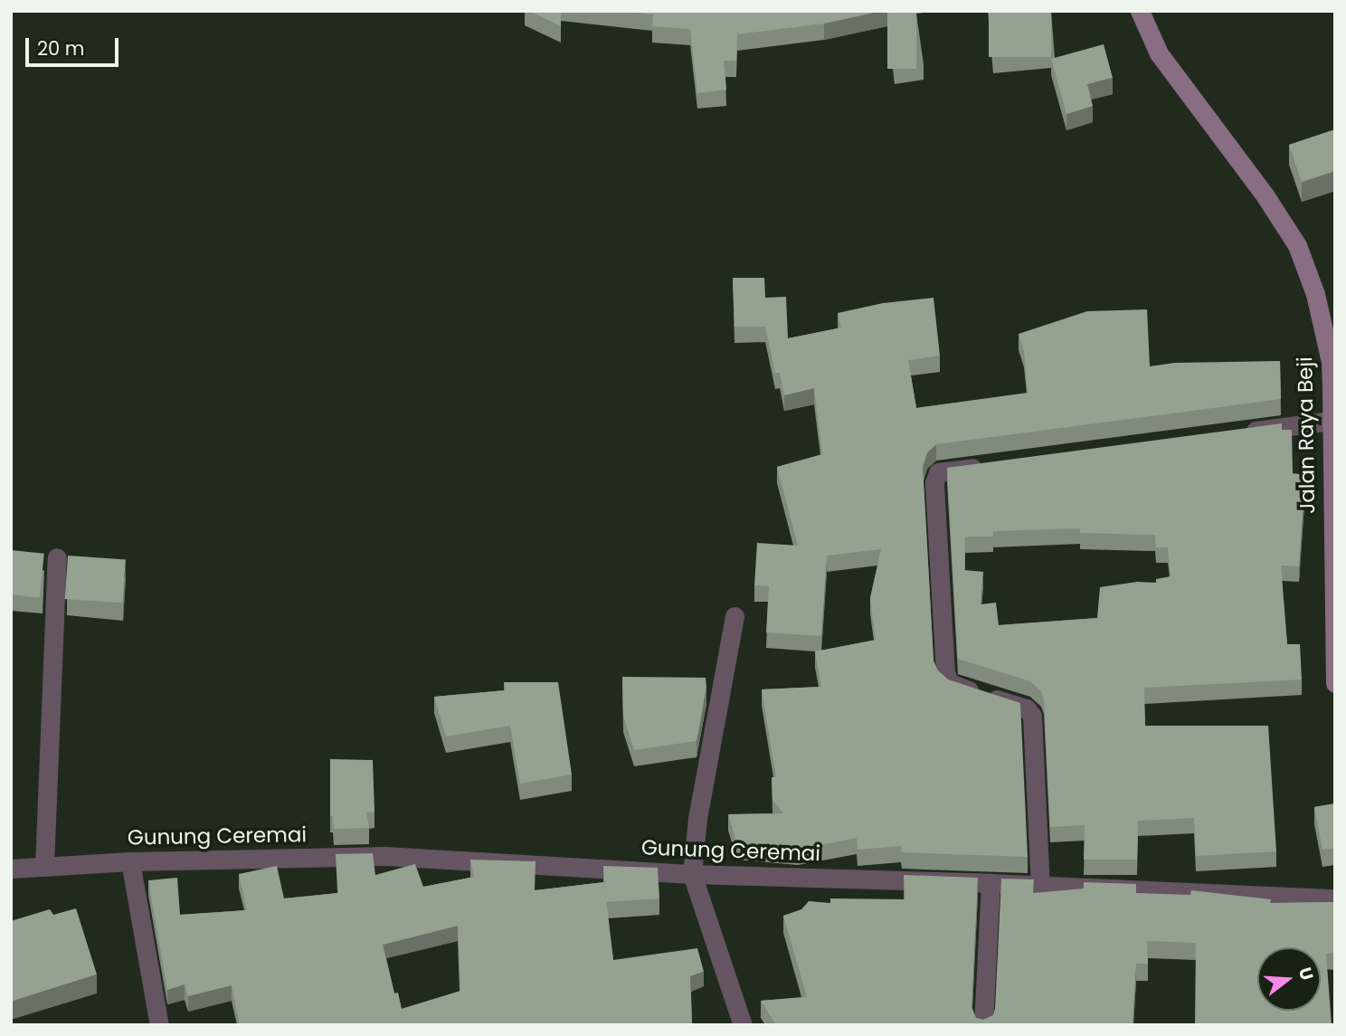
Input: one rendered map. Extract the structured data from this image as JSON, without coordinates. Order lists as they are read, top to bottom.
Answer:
{
  "streets": {
    "street": ["Jalan Raya Beji", "Gunung Ceremai"]
  },
  "scale_bar": "20 m",
  "north": "right"
}
